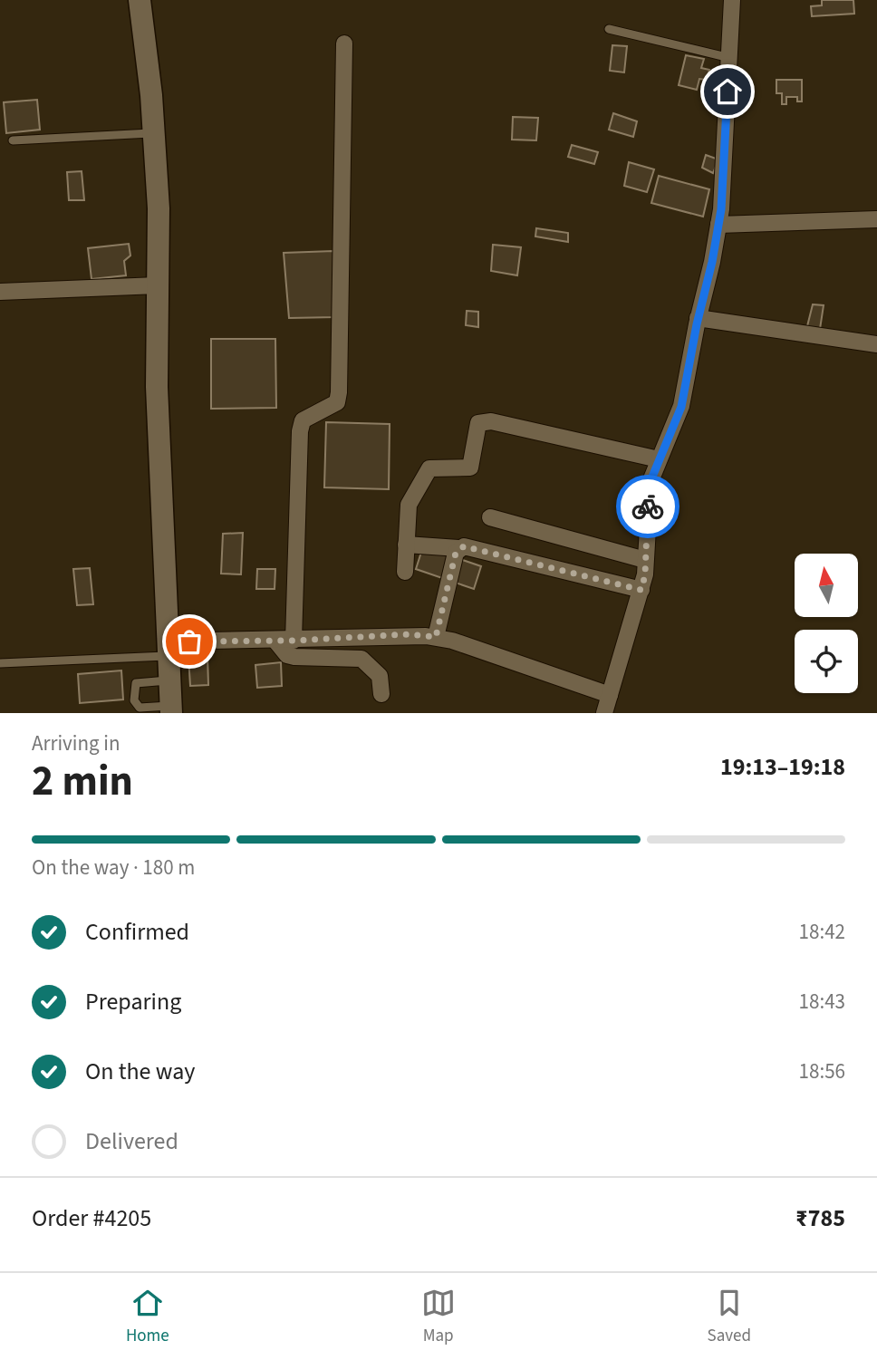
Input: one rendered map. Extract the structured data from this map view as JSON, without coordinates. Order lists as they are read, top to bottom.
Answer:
{
  "north": "top",
  "page": {
    "heading": ["2 min", "Arriving in", "19:13–19:18"],
    "panel": ["Order #4205", "₹785"],
    "bar": "On the way · 180 m",
    "list": [
      ["Confirmed", "18:42"],
      ["Preparing", "18:43"],
      ["On the way", "18:56"],
      "Delivered"
    ],
    "tabs": ["Home", "Map", "Saved"]
  }
}
